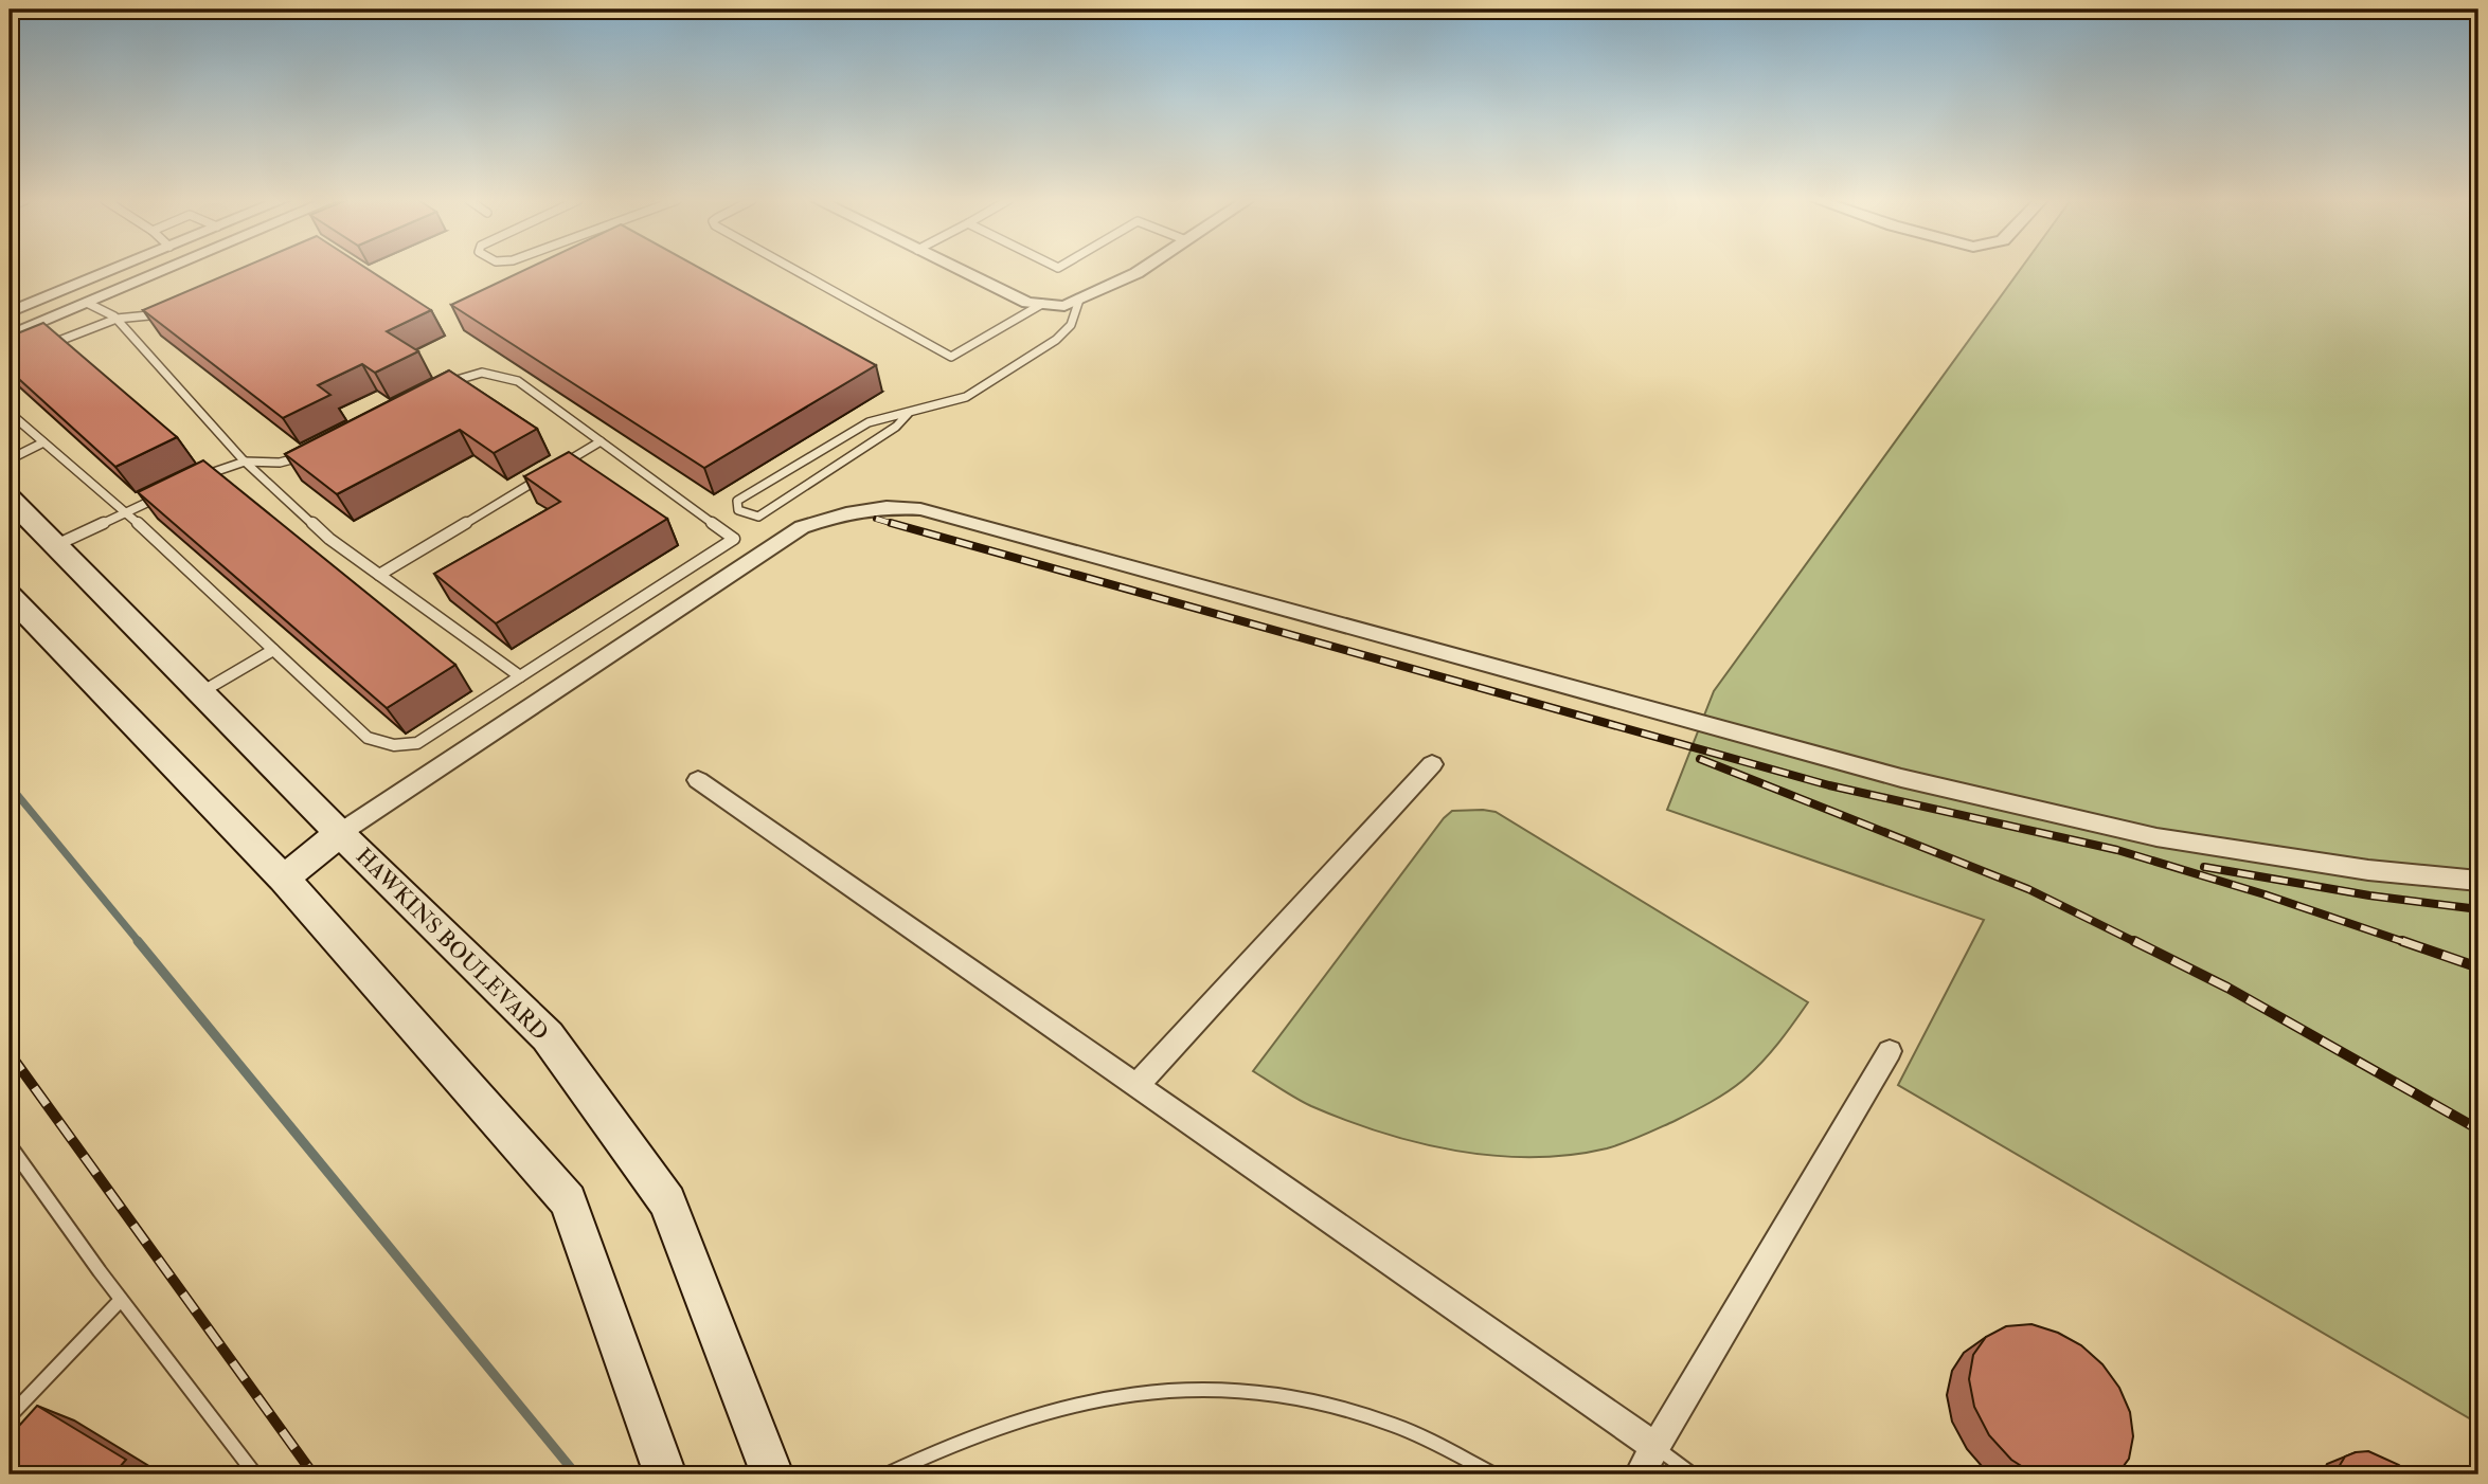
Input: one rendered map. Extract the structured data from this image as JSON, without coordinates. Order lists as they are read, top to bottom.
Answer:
{
  "streets": {
    "main road": ["HAWKINS BOULEVARD"]
  }
}
